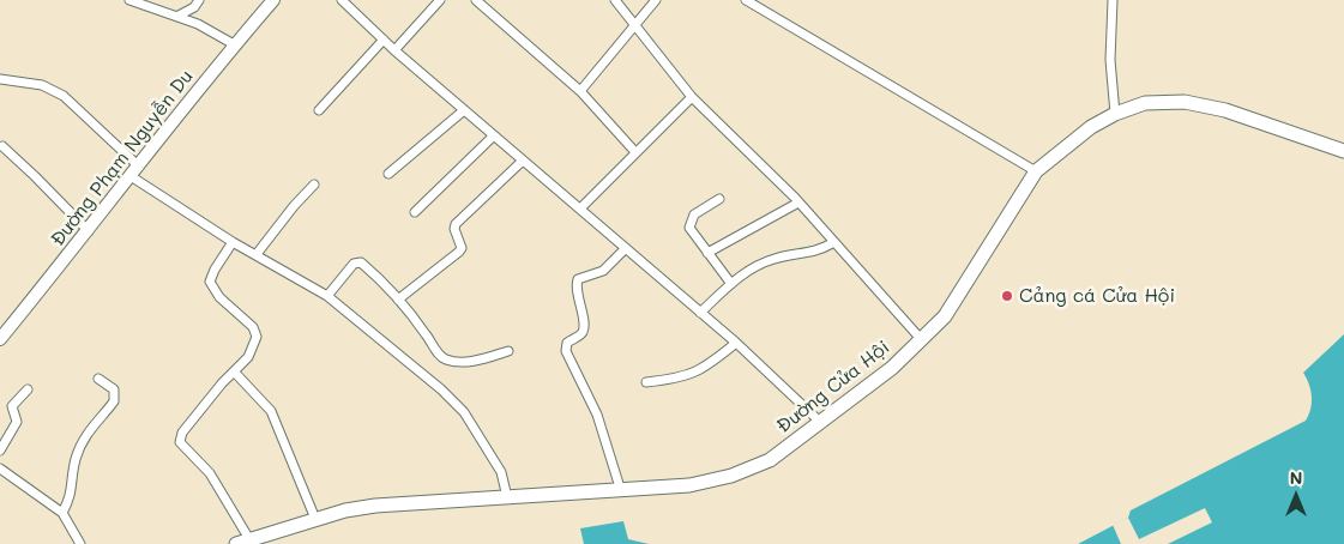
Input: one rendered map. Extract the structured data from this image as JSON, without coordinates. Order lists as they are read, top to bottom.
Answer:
{
  "streets": {
    "main road": ["Đường Phạm Nguyễn Du", "Đường Cửa Hội"]
  },
  "places": ["Cảng cá Cửa Hội"],
  "north": "top"
}
